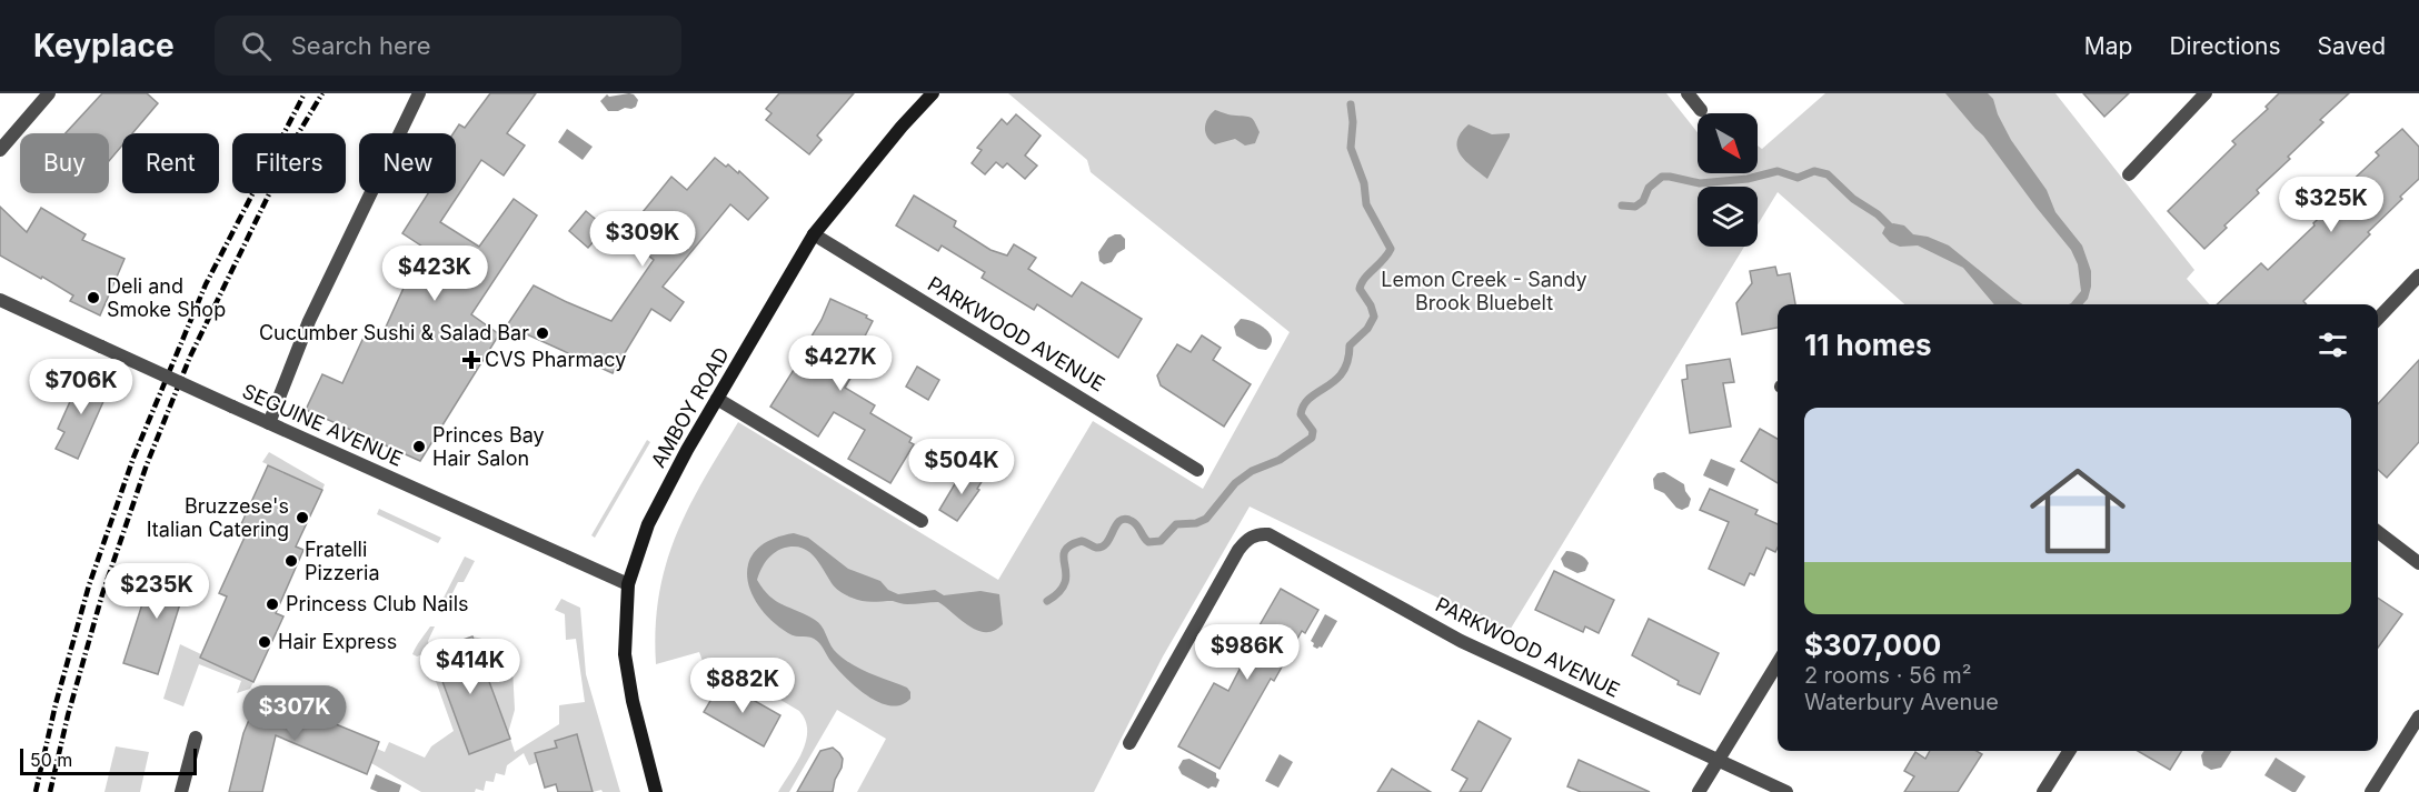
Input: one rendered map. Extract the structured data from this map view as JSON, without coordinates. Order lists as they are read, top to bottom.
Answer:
{
  "streets": {
    "main road": ["AMBOY ROAD"],
    "street": ["PARKWOOD AVENUE", "SEGUINE AVENUE"]
  },
  "crossings": [
    ["PARKWOOD AVENUE", "AMBOY ROAD"],
    ["AMBOY ROAD", "SEGUINE AVENUE"]
  ],
  "parks": ["Lemon Creek - Sandy Brook Bluebelt"],
  "places": {
    "other": [
      "Deli and Smoke Shop",
      "Cucumber Sushi & Salad Bar",
      "Princes Bay Hair Salon",
      "Bruzzese's Italian Catering",
      "Fratelli Pizzeria",
      "Princess Club Nails",
      "Hair Express"
    ],
    "health": ["CVS Pharmacy"]
  },
  "scale_bar": "50 m",
  "north": "bottom right",
  "page": {
    "header": "Keyplace",
    "search": "Search here",
    "nav": ["Map", "Directions", "Saved"],
    "chip": [
      "Buy",
      "Rent",
      "Filters",
      "New"
    ],
    "price": [
      "$325K",
      "$309K",
      "$423K",
      "$427K",
      "$706K",
      "$504K",
      "$235K",
      "$986K",
      "$414K",
      "$882K",
      "$307K"
    ],
    "heading": "11 homes",
    "list": [
      {
        "name": "$307,000",
        "note": "2 rooms · 56 m² · Waterbury Avenue"
      }
    ],
    "scale": "50 m"
  }
}
